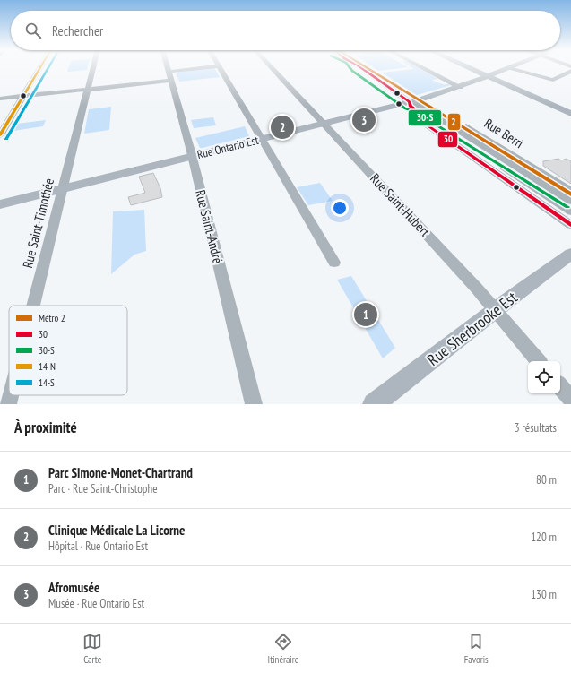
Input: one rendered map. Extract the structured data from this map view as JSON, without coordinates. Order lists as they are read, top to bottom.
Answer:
{
  "streets": {
    "main road": ["Rue Ontario Est", "Rue Sherbrooke Est"],
    "street": [
      "Rue Berri",
      "Rue Saint-Hubert",
      "Rue Saint-Timothée",
      "Rue Saint-André"
    ]
  },
  "crossings": [
    ["Rue Berri", "Rue Ontario Est"],
    ["Rue Ontario Est", "Rue Saint-Hubert"],
    ["Rue Ontario Est", "Rue Saint-Timothée"],
    ["Rue Ontario Est", "Rue Saint-André"],
    ["Rue Saint-Hubert", "Rue Sherbrooke Est"]
  ],
  "lines": [
    "metro line 2",
    "transit line 30",
    "transit line 30-S",
    "transit line 14-N",
    "transit line 14-S"
  ],
  "legend": [
    "Métro 2",
    "30",
    "30-S",
    "14-N",
    "14-S"
  ],
  "page": {
    "search": "Rechercher",
    "pins": ["3", "2", "1"],
    "heading": ["À proximité", "3 résultats"],
    "list": [
      {
        "mark": "1",
        "name": "Parc Simone-Monet-Chartrand",
        "note": "Parc · Rue Saint-Christophe",
        "value": "80 m"
      },
      {
        "mark": "2",
        "name": "Clinique Médicale La Licorne",
        "note": "Hôpital · Rue Ontario Est",
        "value": "120 m"
      },
      {
        "mark": "3",
        "name": "Afromusée",
        "note": "Musée · Rue Ontario Est",
        "value": "130 m"
      }
    ],
    "nav": ["Carte", "Itinéraire", "Favoris"]
  }
}
